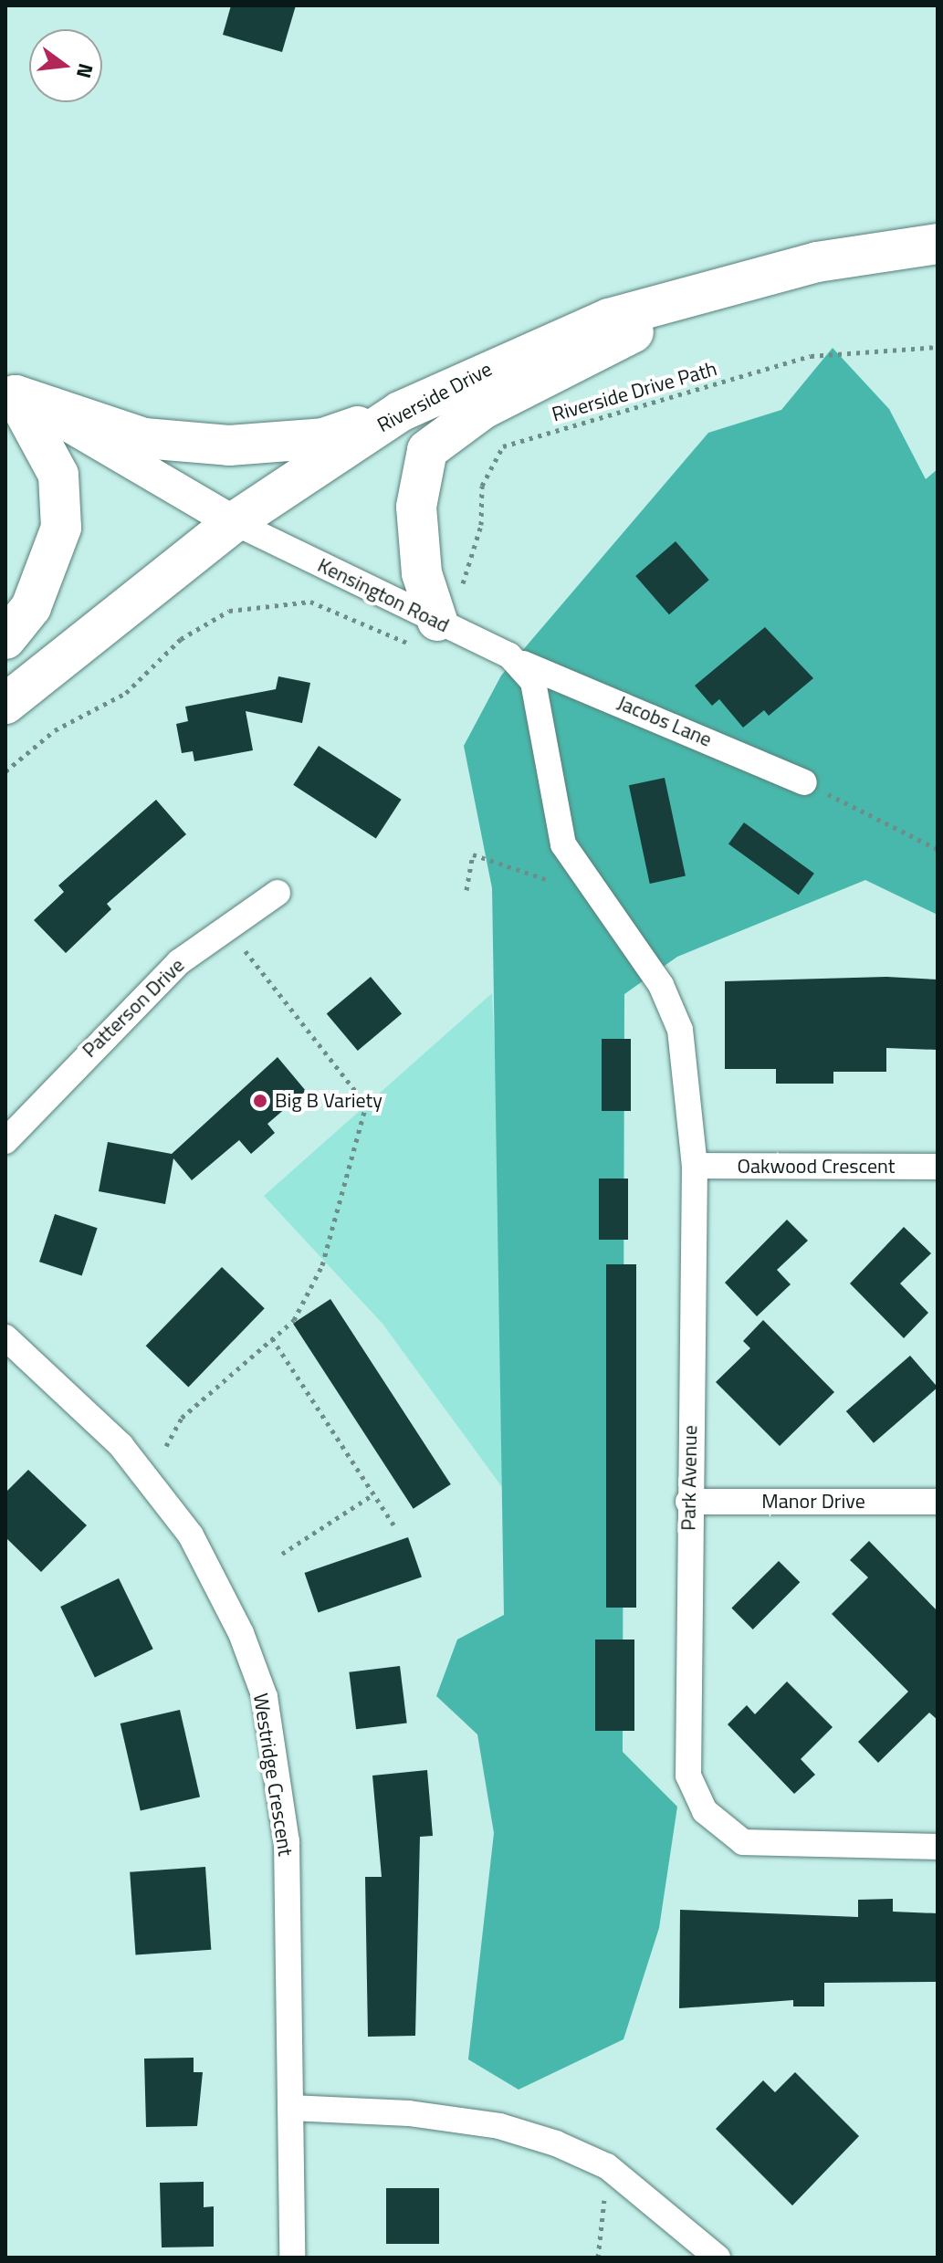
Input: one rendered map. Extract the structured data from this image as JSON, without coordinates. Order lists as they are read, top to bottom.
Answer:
{
  "streets": {
    "highway": ["Riverside Drive"],
    "street": [
      "Kensington Road",
      "Jacobs Lane",
      "Patterson Drive",
      "Oakwood Crescent",
      "Park Avenue",
      "Manor Drive",
      "Westridge Crescent"
    ],
    "path": ["Riverside Drive Path"]
  },
  "crossings": [
    ["Riverside Drive Path", "Kensington Road"],
    ["Riverside Drive", "Kensington Road"],
    ["Kensington Road", "Jacobs Lane"],
    ["Kensington Road", "Park Avenue"],
    ["Jacobs Lane", "Park Avenue"],
    ["Oakwood Crescent", "Park Avenue"],
    ["Park Avenue", "Manor Drive"]
  ],
  "places": ["Big B Variety"],
  "north": "right"
}
